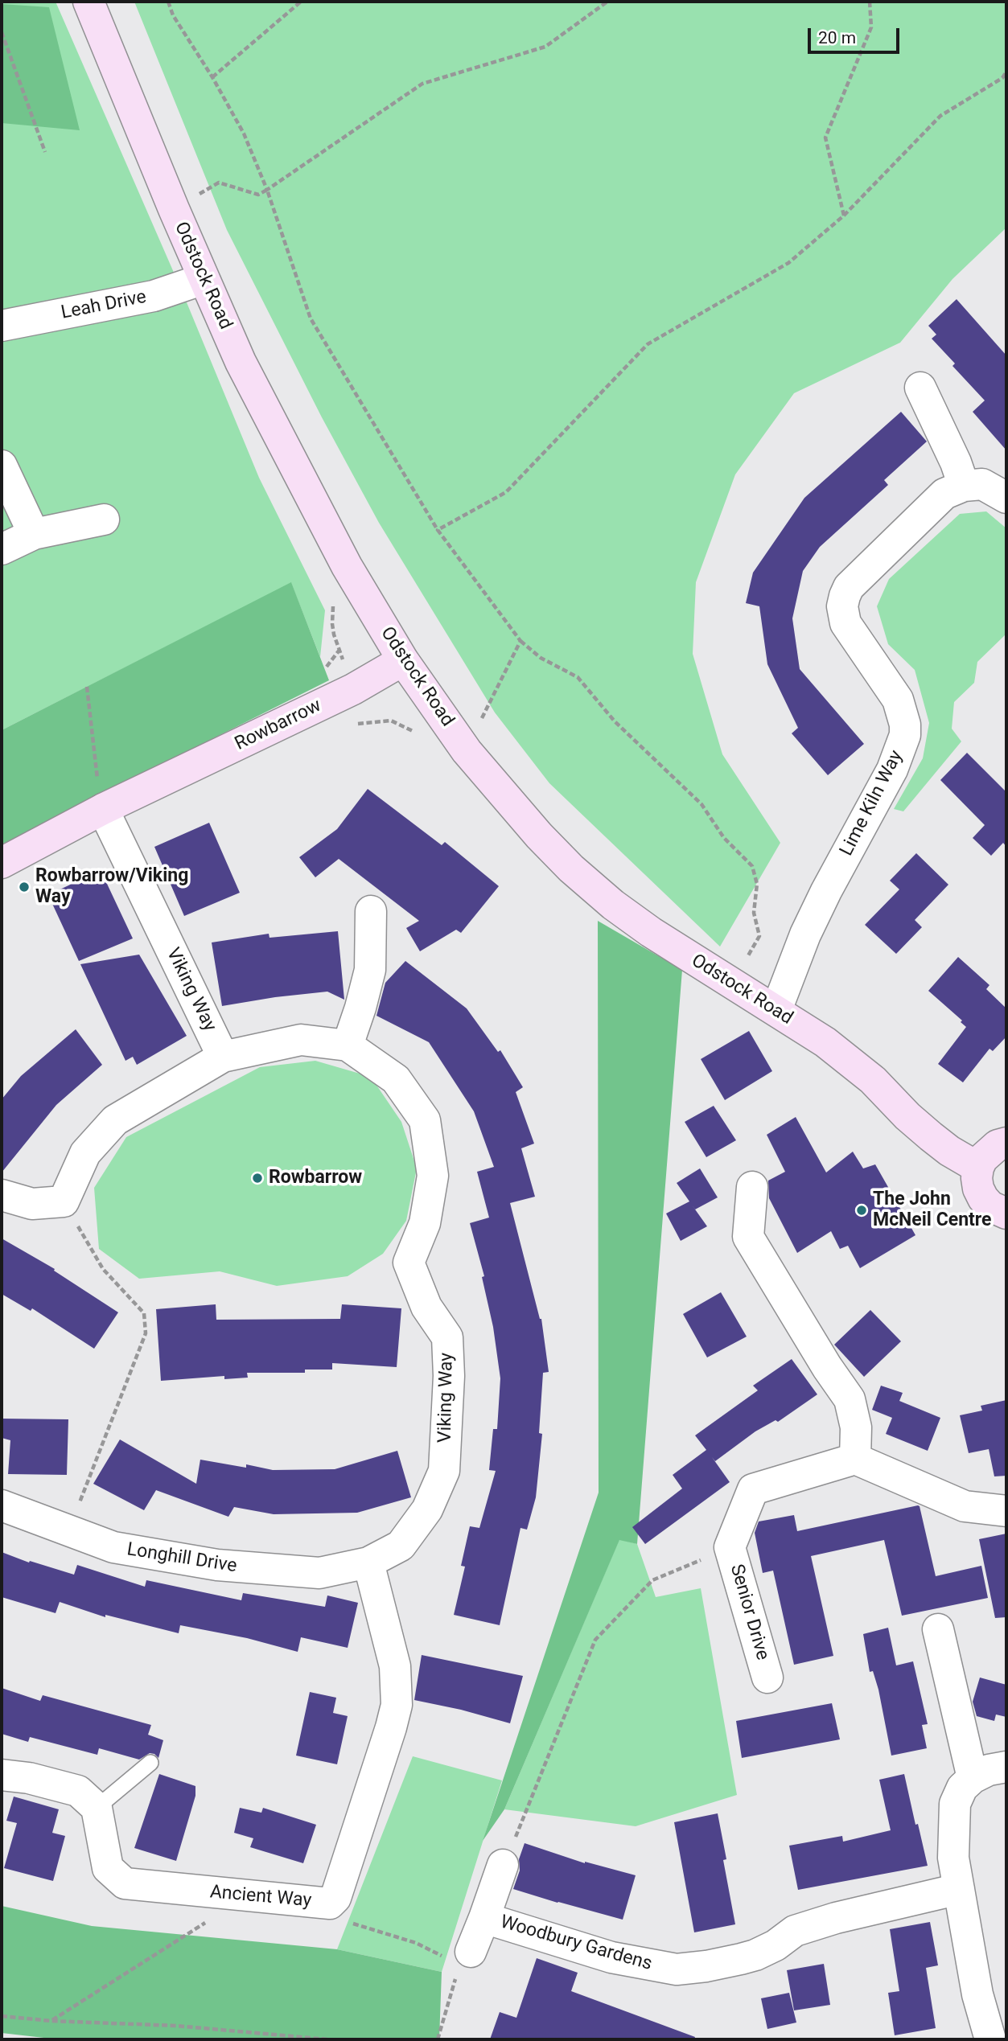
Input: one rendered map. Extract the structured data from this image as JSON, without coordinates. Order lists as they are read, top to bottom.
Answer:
{
  "streets": {
    "street": [
      "Odstock Road",
      "Leah Drive",
      "Rowbarrow",
      "Lime Kiln Way",
      "Viking Way",
      "Longhill Drive",
      "Senior Drive",
      "Ancient Way",
      "Woodbury Gardens"
    ]
  },
  "crossings": [
    ["Odstock Road", "Leah Drive"],
    ["Odstock Road", "Rowbarrow"],
    ["Odstock Road", "Lime Kiln Way"],
    ["Rowbarrow", "Viking Way"],
    ["Viking Way", "Longhill Drive"],
    ["Viking Way", "Ancient Way"],
    ["Longhill Drive", "Ancient Way"]
  ],
  "places": ["Rowbarrow/Viking Way", "Rowbarrow", "The John McNeil Centre"],
  "scale_bar": "20 m"
}
